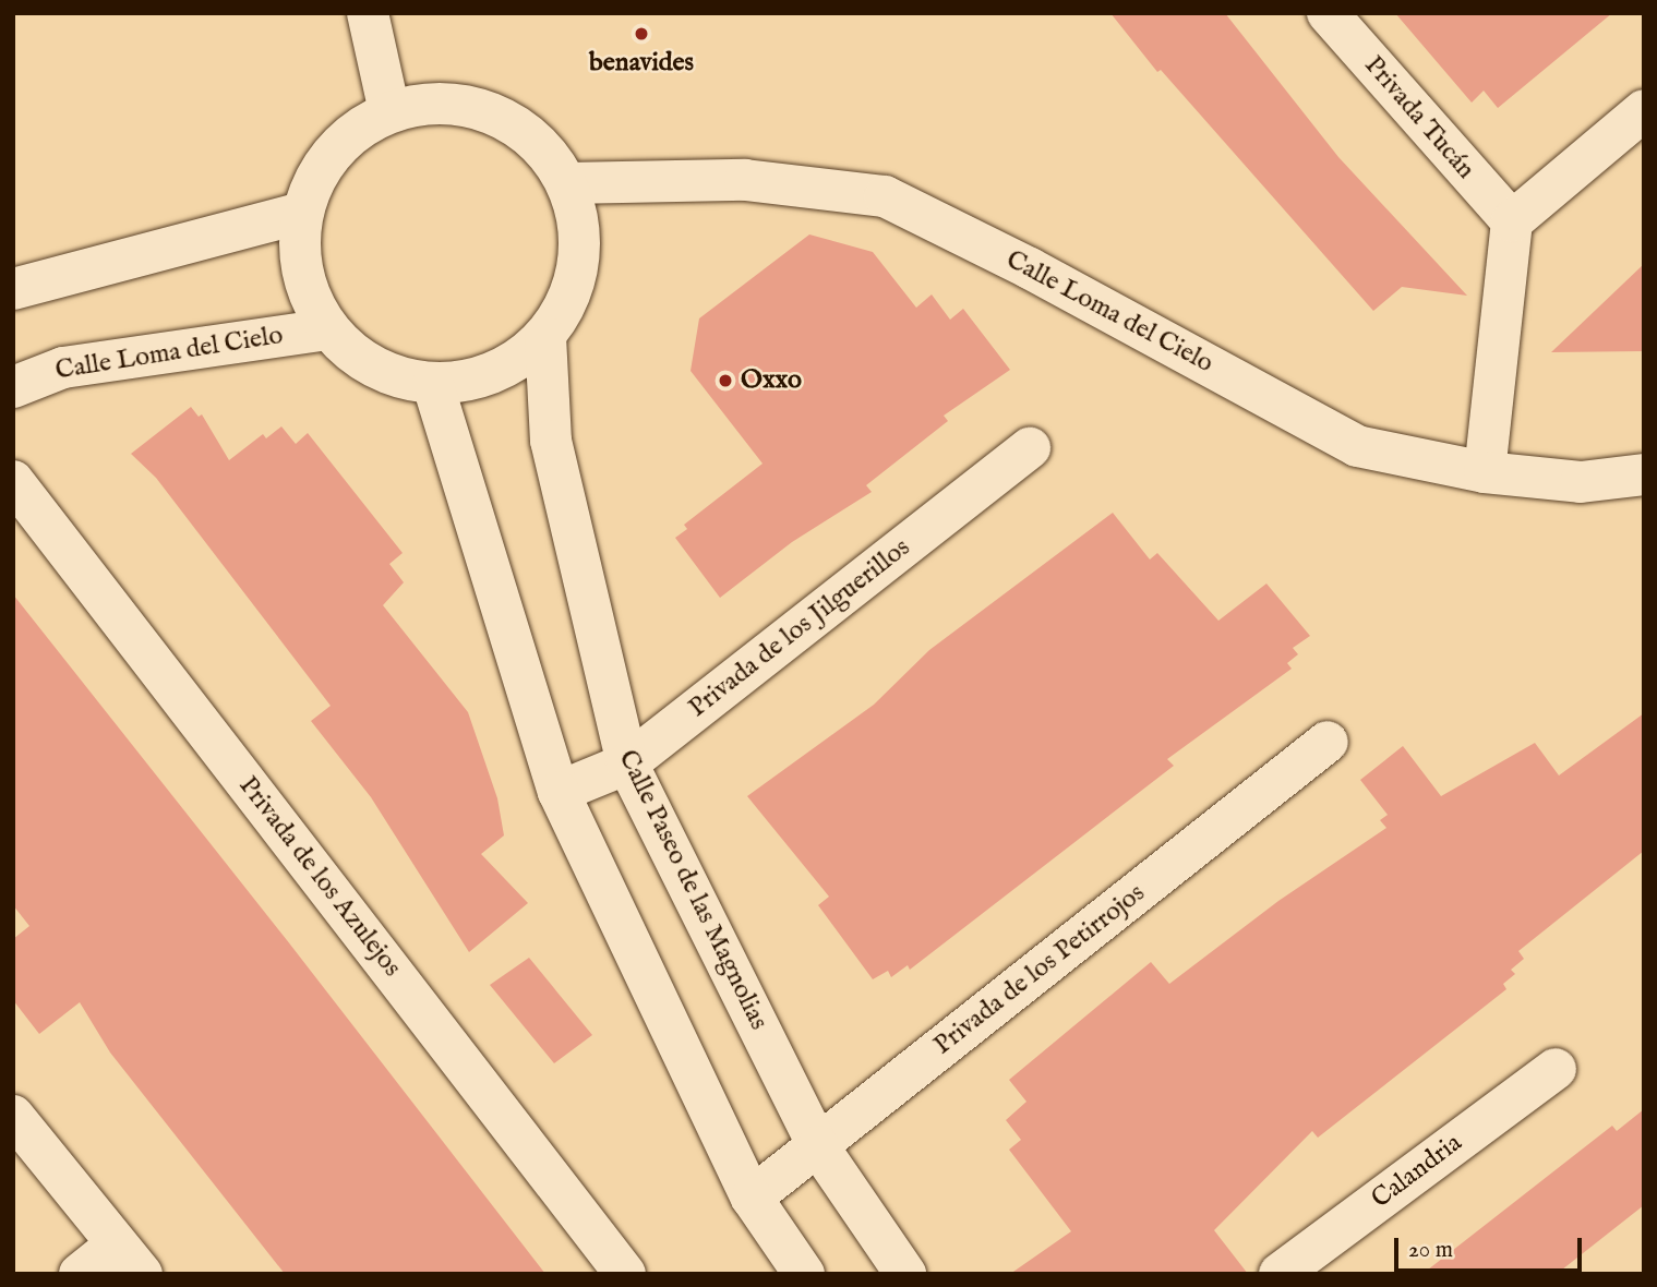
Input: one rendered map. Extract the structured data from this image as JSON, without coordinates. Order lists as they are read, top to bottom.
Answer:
{
  "streets": {
    "street": [
      "Privada Tucán",
      "Calle Loma del Cielo",
      "Privada de los Jilguerillos",
      "Privada de los Azulejos",
      "Calle Paseo de las Magnolias",
      "Privada de los Petirrojos",
      "Calandria"
    ]
  },
  "crossings": [
    ["Privada de los Jilguerillos", "Calle Paseo de las Magnolias"],
    ["Calle Paseo de las Magnolias", "Privada de los Petirrojos"]
  ],
  "places": ["benavides", "Oxxo"],
  "scale_bar": "20 m"
}
